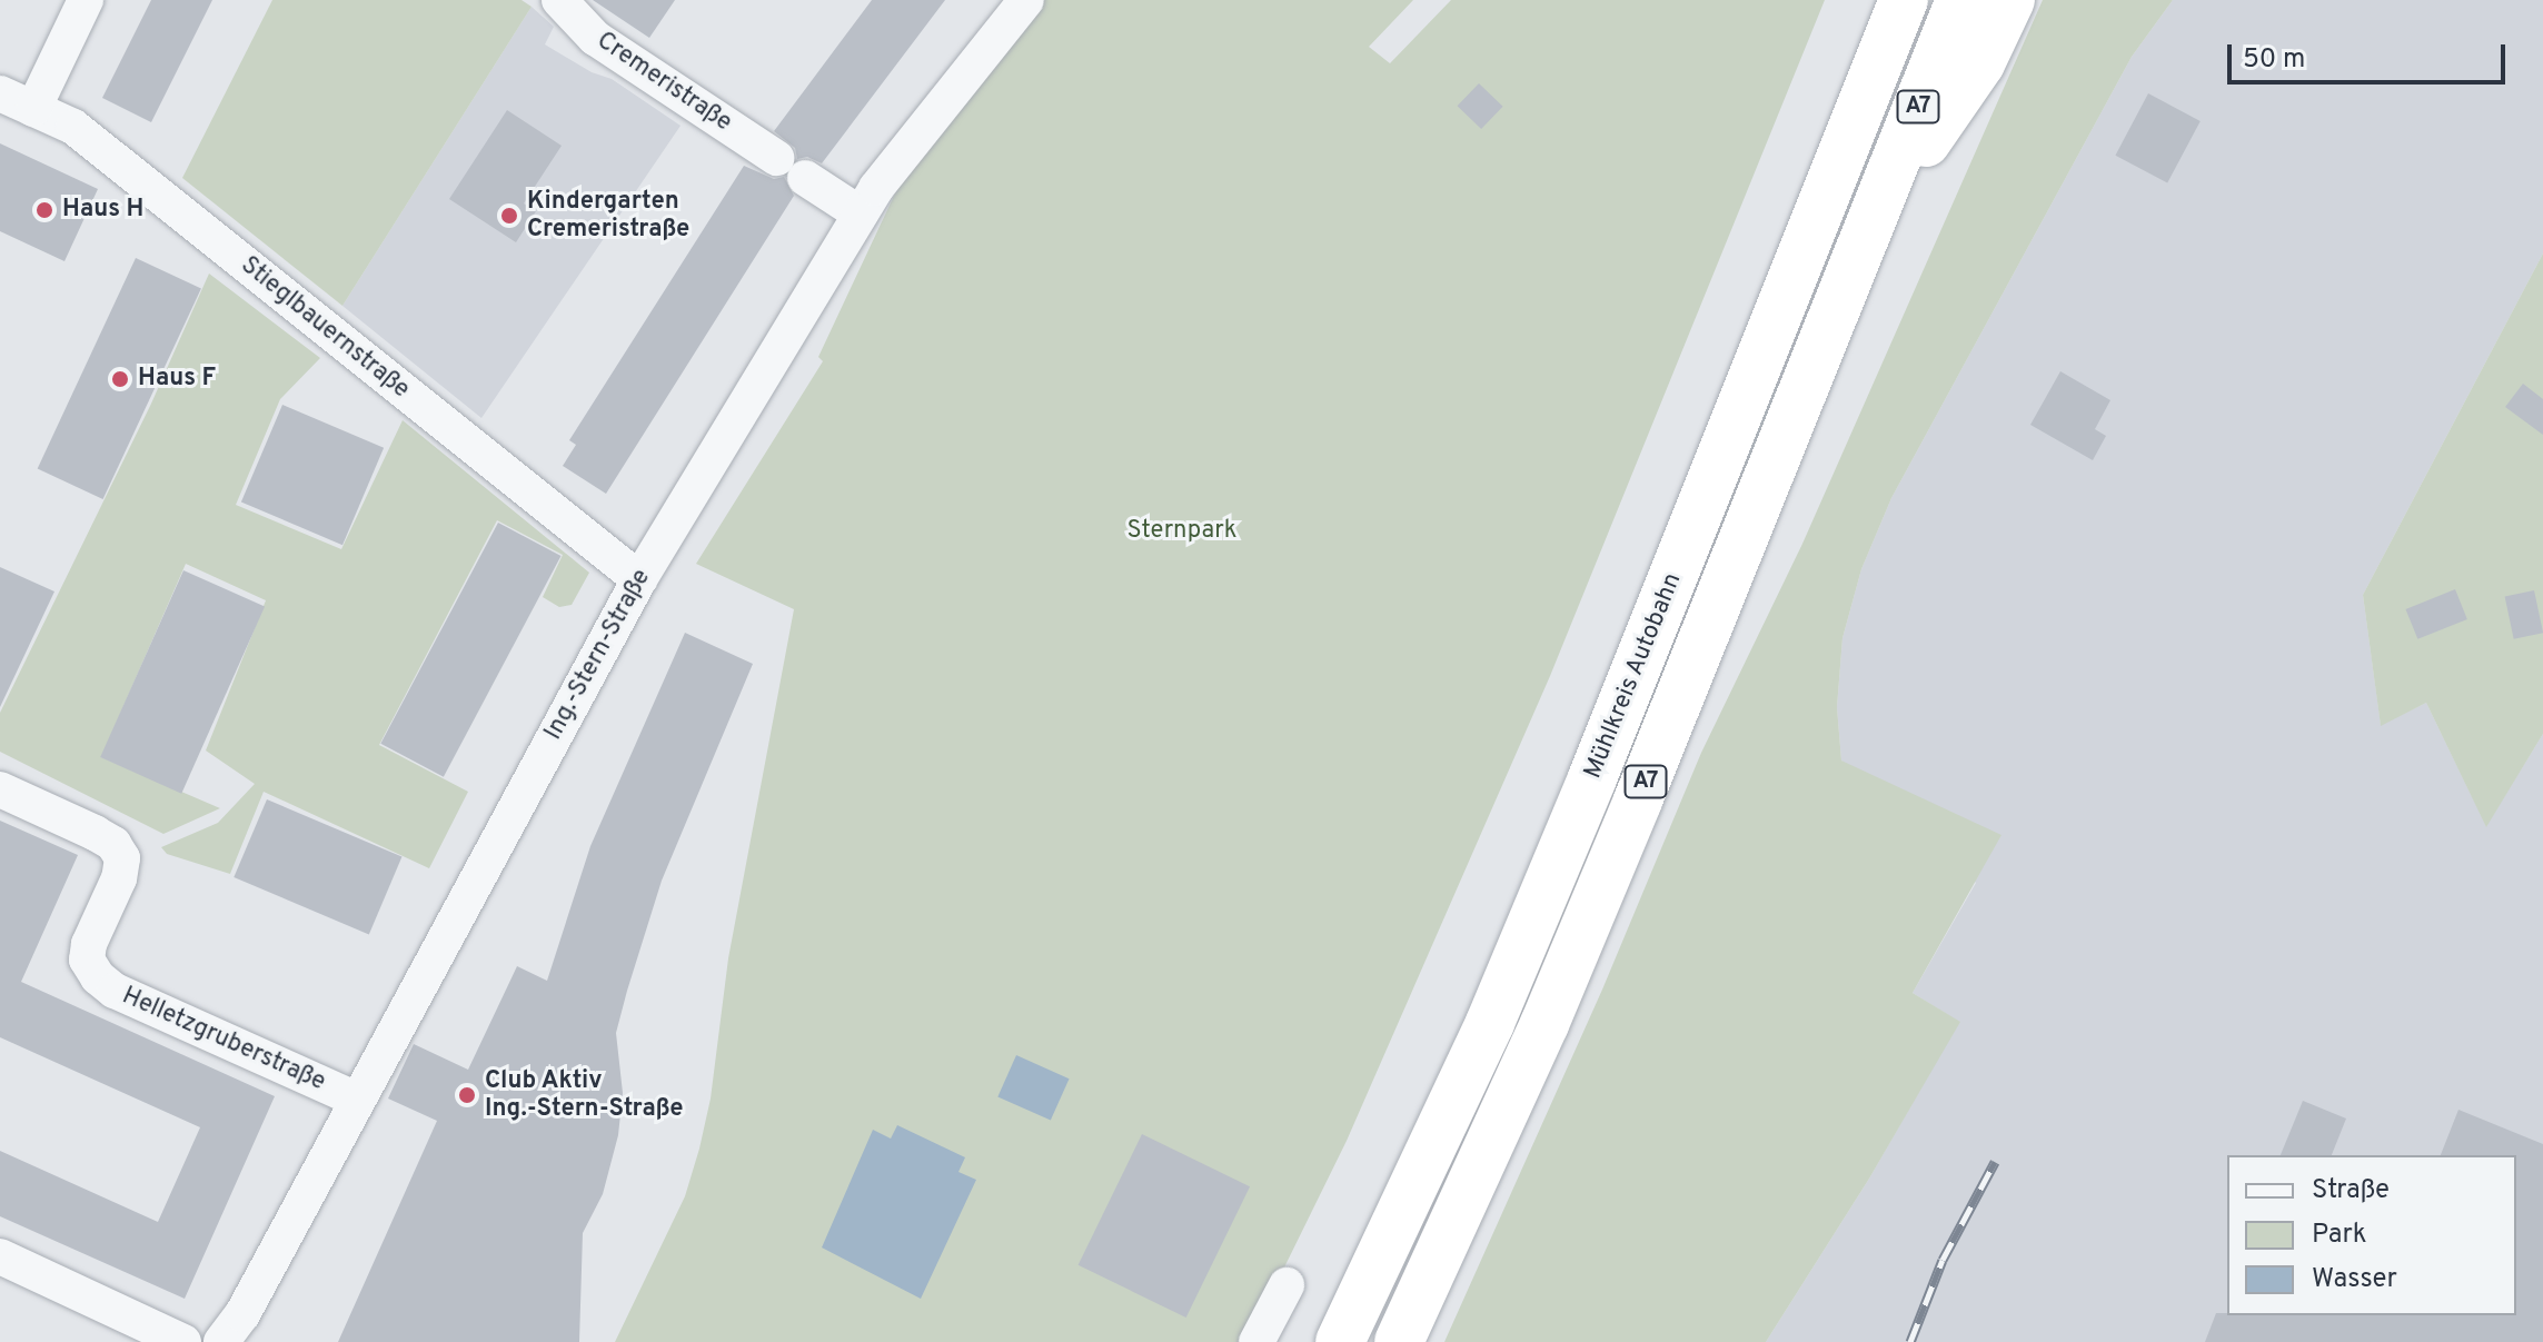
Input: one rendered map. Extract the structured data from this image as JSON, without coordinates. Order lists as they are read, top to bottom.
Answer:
{
  "streets": {
    "highway": ["A7", "Mühlkreis Autobahn"],
    "street": [
      "Cremeristraße",
      "Stieglbauernstraße",
      "Ing.-Stern-Straße",
      "Helletzgruberstraße"
    ]
  },
  "crossings": [
    ["Stieglbauernstraße", "Ing.-Stern-Straße"],
    ["Ing.-Stern-Straße", "Helletzgruberstraße"]
  ],
  "parks": ["Sternpark"],
  "places": [
    "Haus H",
    "Kindergarten Cremeristraße",
    "Haus F",
    "Club Aktiv Ing.-Stern-Straße"
  ],
  "legend": ["Straße", "Park", "Wasser"],
  "scale_bar": "50 m"
}
